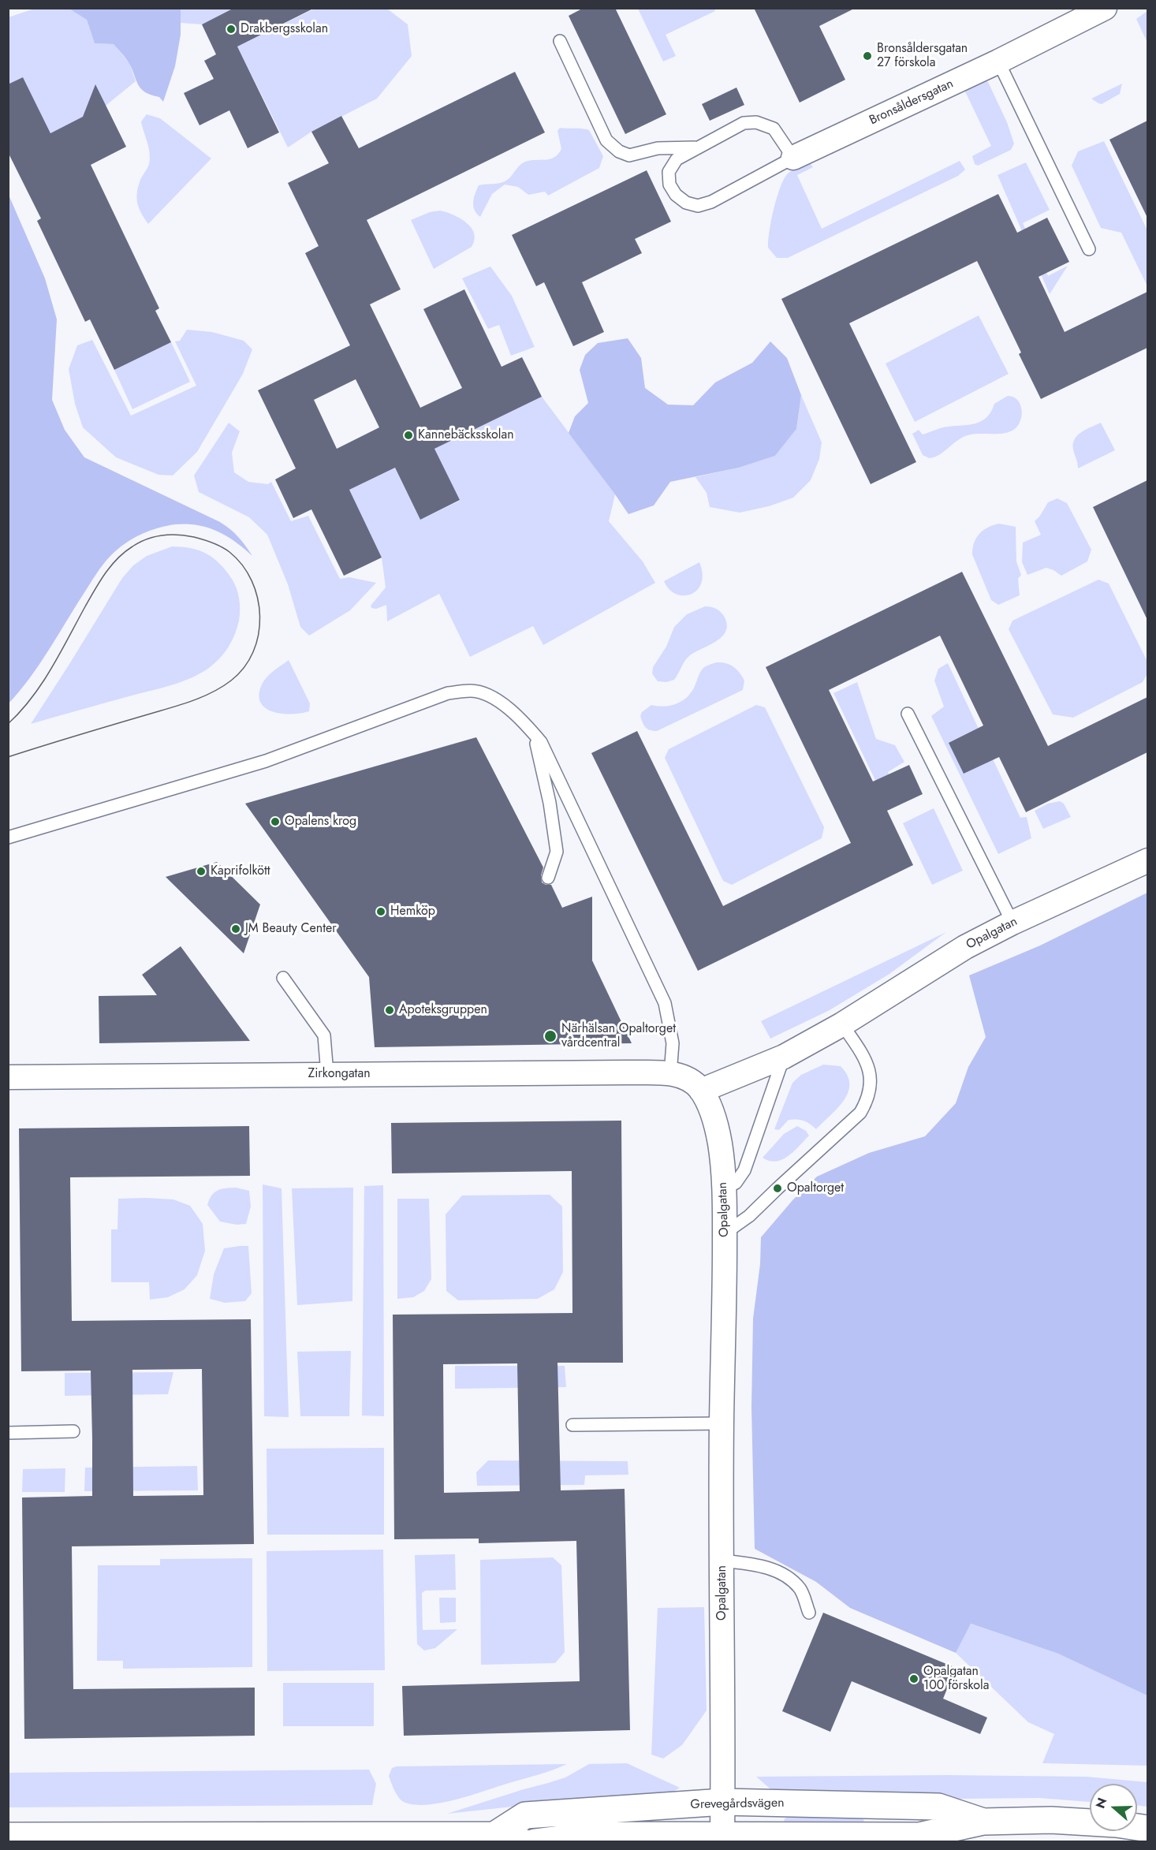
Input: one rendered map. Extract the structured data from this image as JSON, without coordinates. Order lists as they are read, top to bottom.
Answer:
{
  "streets": {
    "street": [
      "Bronsåldersgatan",
      "Opalgatan",
      "Zirkongatan",
      "Grevegårdsvägen"
    ]
  },
  "crossings": [
    ["Opalgatan", "Grevegårdsvägen"]
  ],
  "places": [
    "Drakbergsskolan",
    "Bronsåldersgatan 27 förskola",
    "Kannebäcksskolan",
    "Opalens krog",
    "Kaprifolkött",
    "Hemköp",
    "JM Beauty Center",
    "Apoteksgruppen",
    "Närhälsan Opaltorget vårdcentral",
    "Opaltorget",
    "Opalgatan 100 förskola"
  ],
  "north": "left"
}
